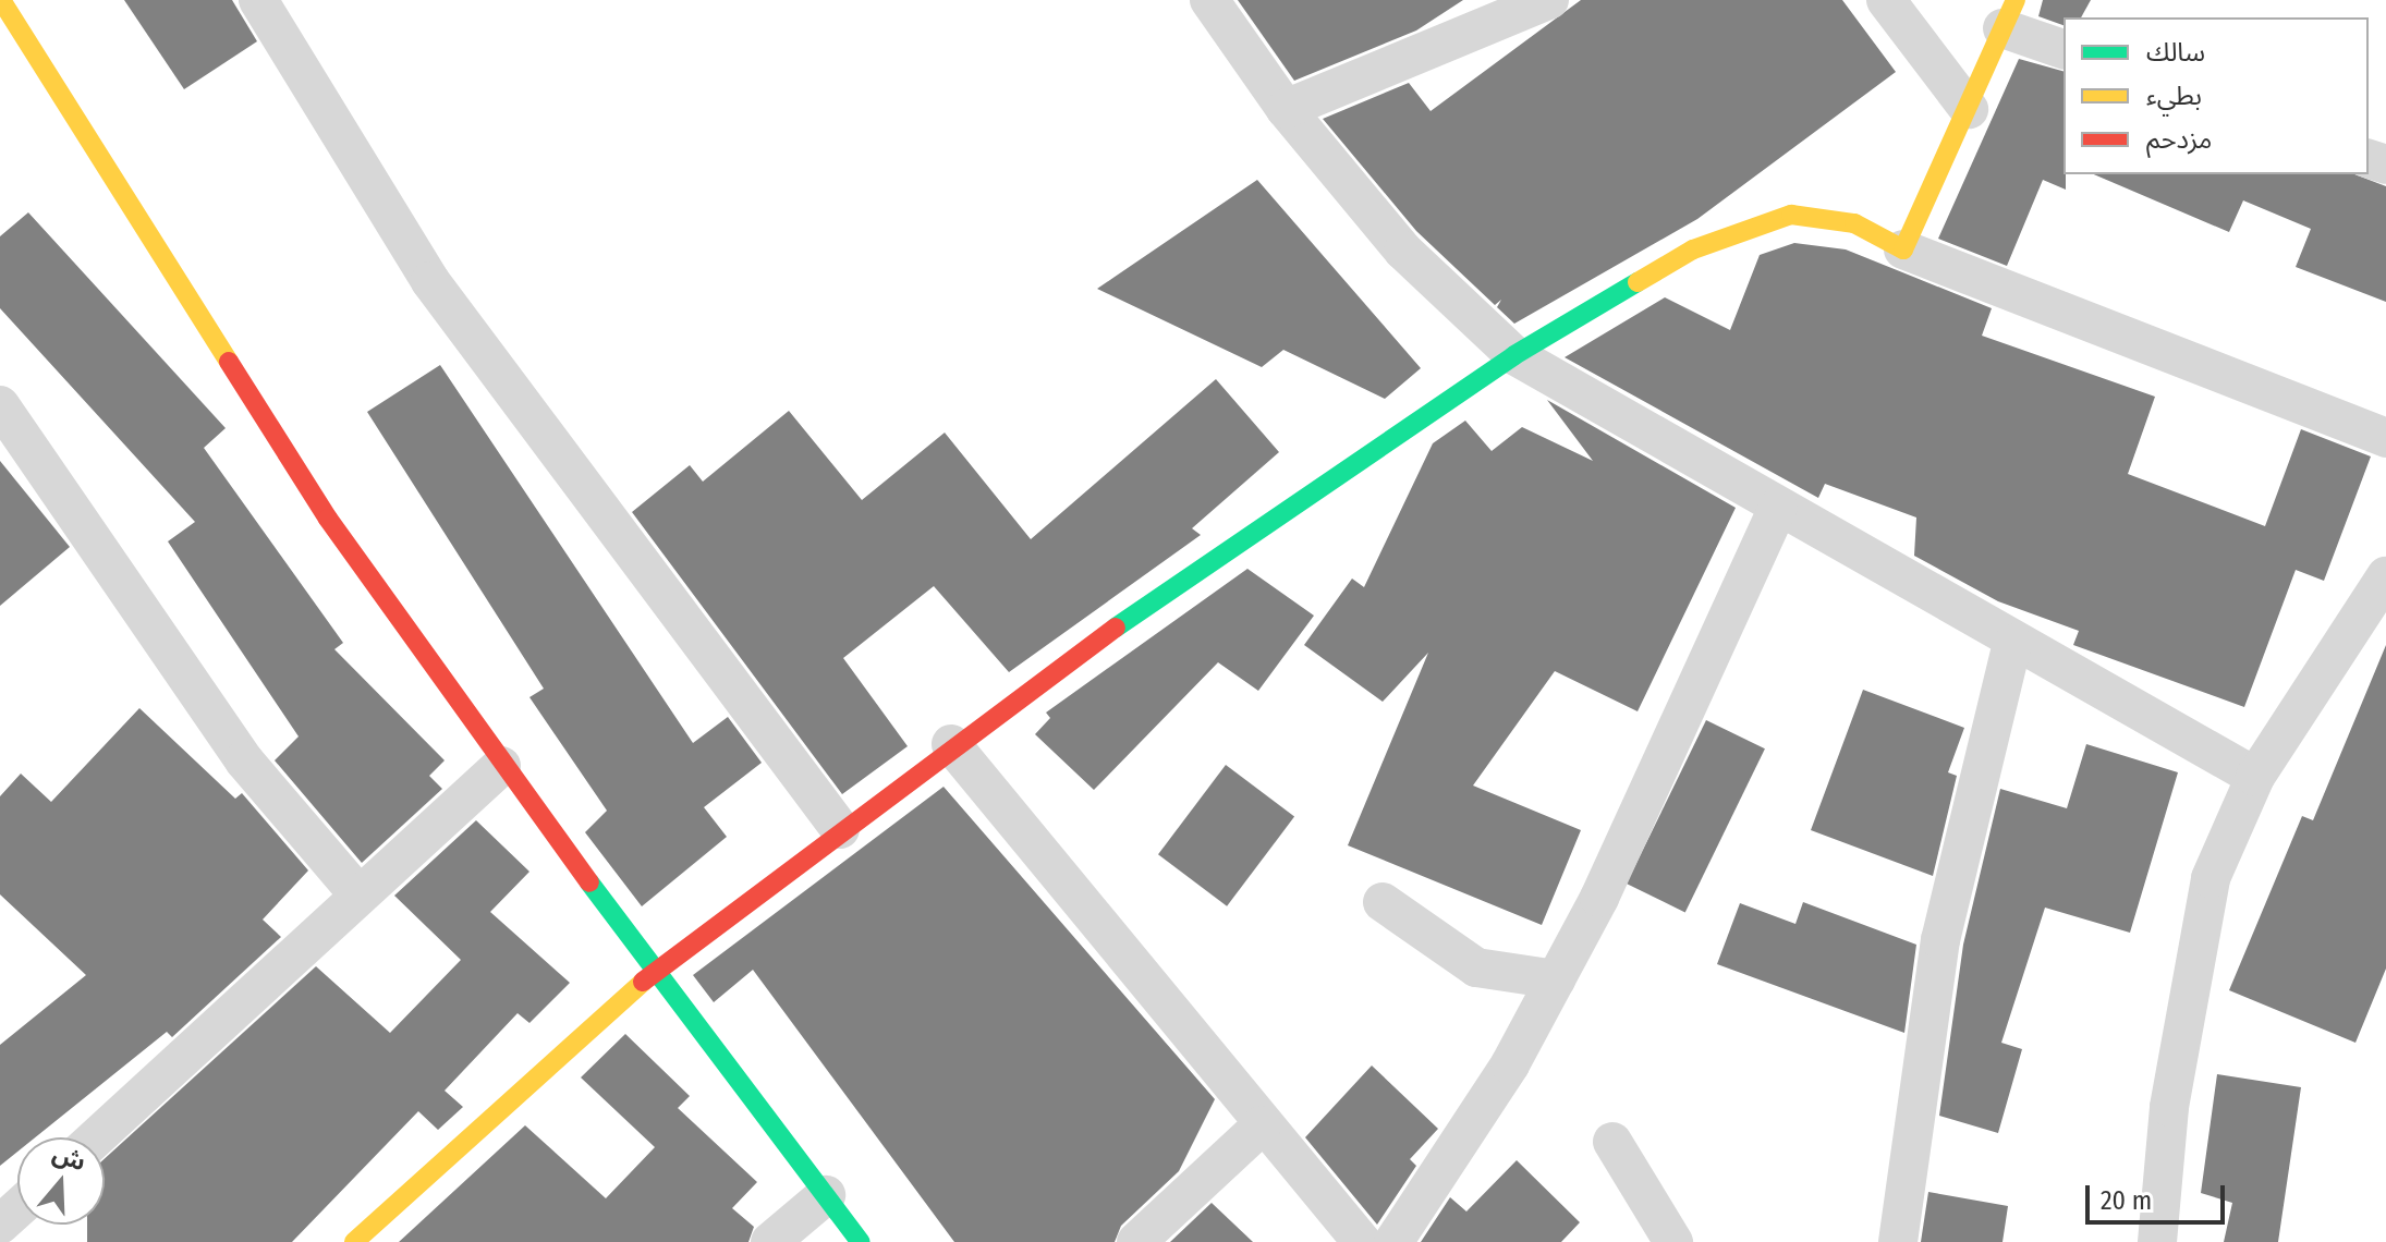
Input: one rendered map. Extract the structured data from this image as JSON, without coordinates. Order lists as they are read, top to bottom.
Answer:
{
  "legend": ["سالك", "بطيء", "مزدحم"],
  "scale_bar": "20 m",
  "north": "top"
}
